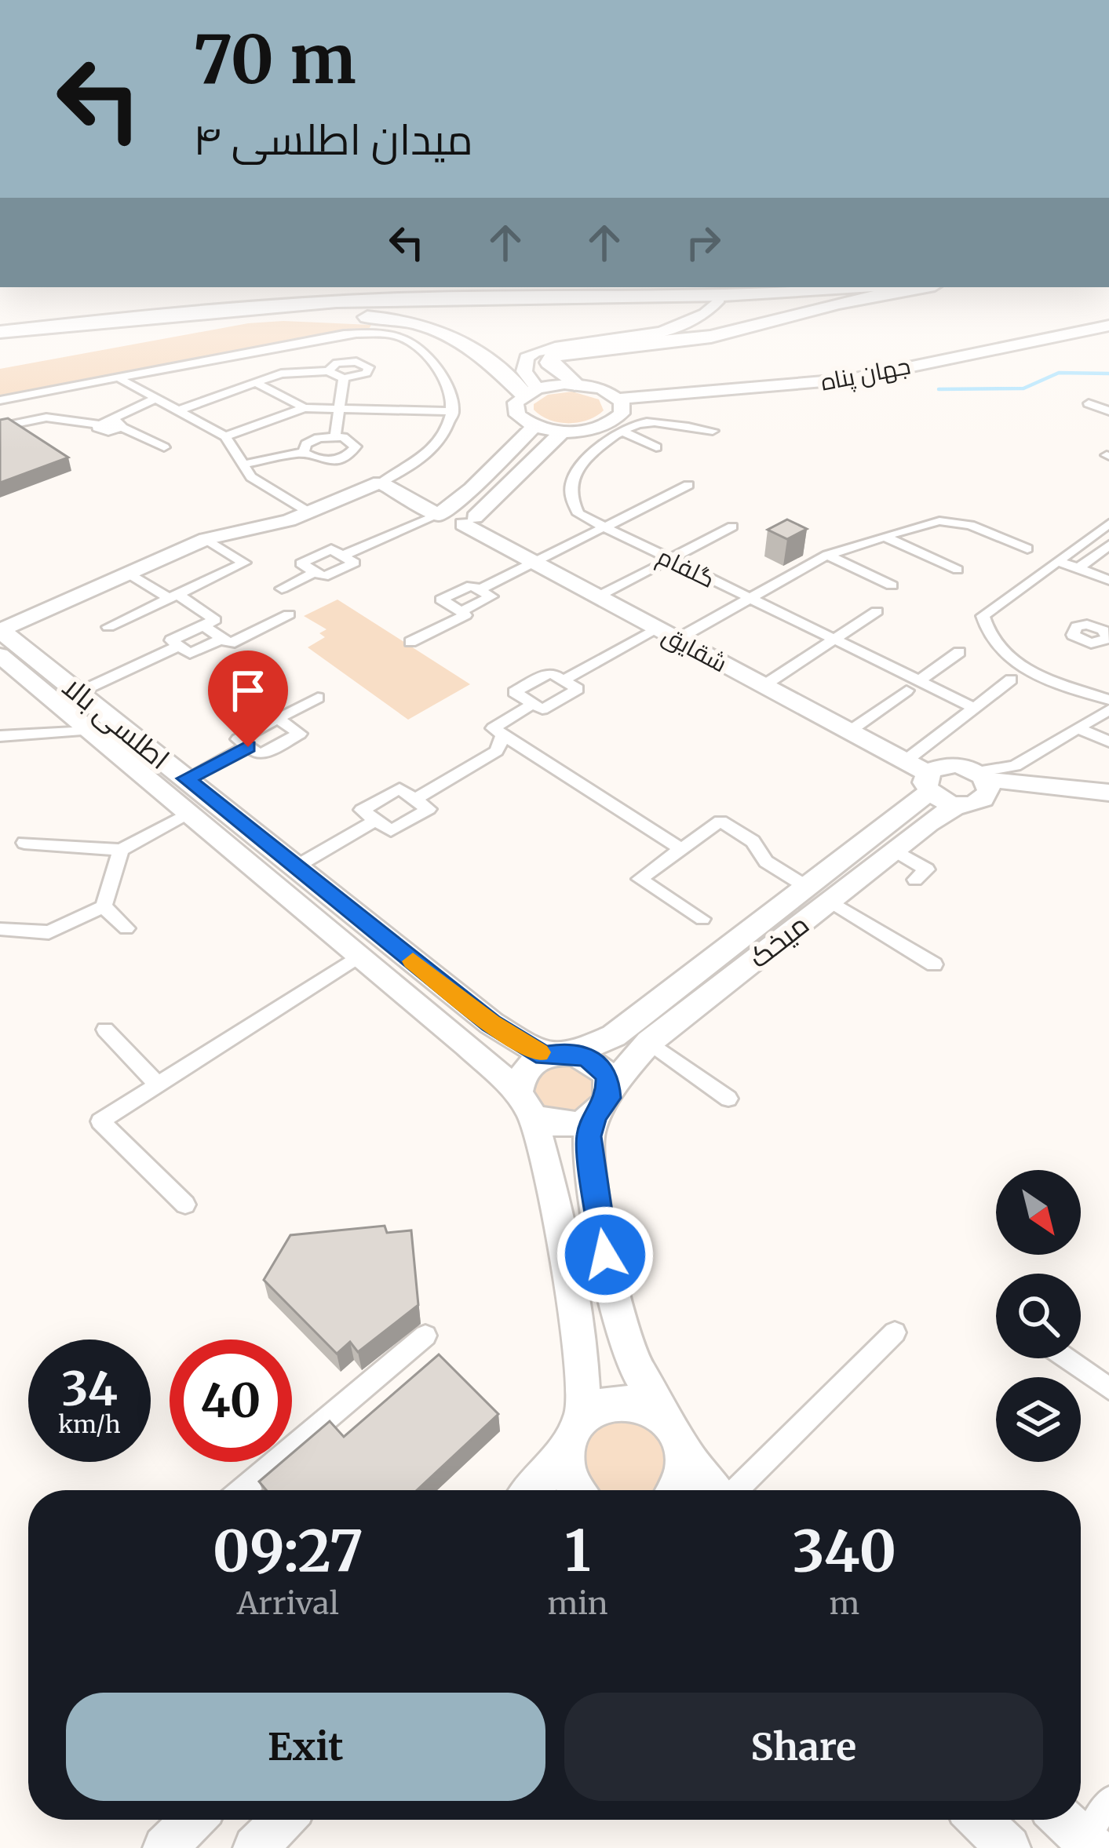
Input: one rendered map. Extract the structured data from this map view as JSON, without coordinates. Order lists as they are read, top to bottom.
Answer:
{
  "streets": {
    "street": [
      "جهان پناه",
      "گلفام",
      "شقایق",
      "اطلسی بالا",
      "میخک"
    ]
  },
  "crossings": [
    ["شقایق", "میخک"],
    ["اطلسی بالا", "میخک"]
  ],
  "north": "bottom right",
  "page": {
    "turn": ["70 m", "میدان اطلسی ۴"],
    "speed": "34 km/h",
    "limit": "40",
    "eta": [
      "09:27",
      "Arrival",
      "1",
      "min",
      "340",
      "m"
    ],
    "buttons": ["Exit", "Share"]
  }
}
